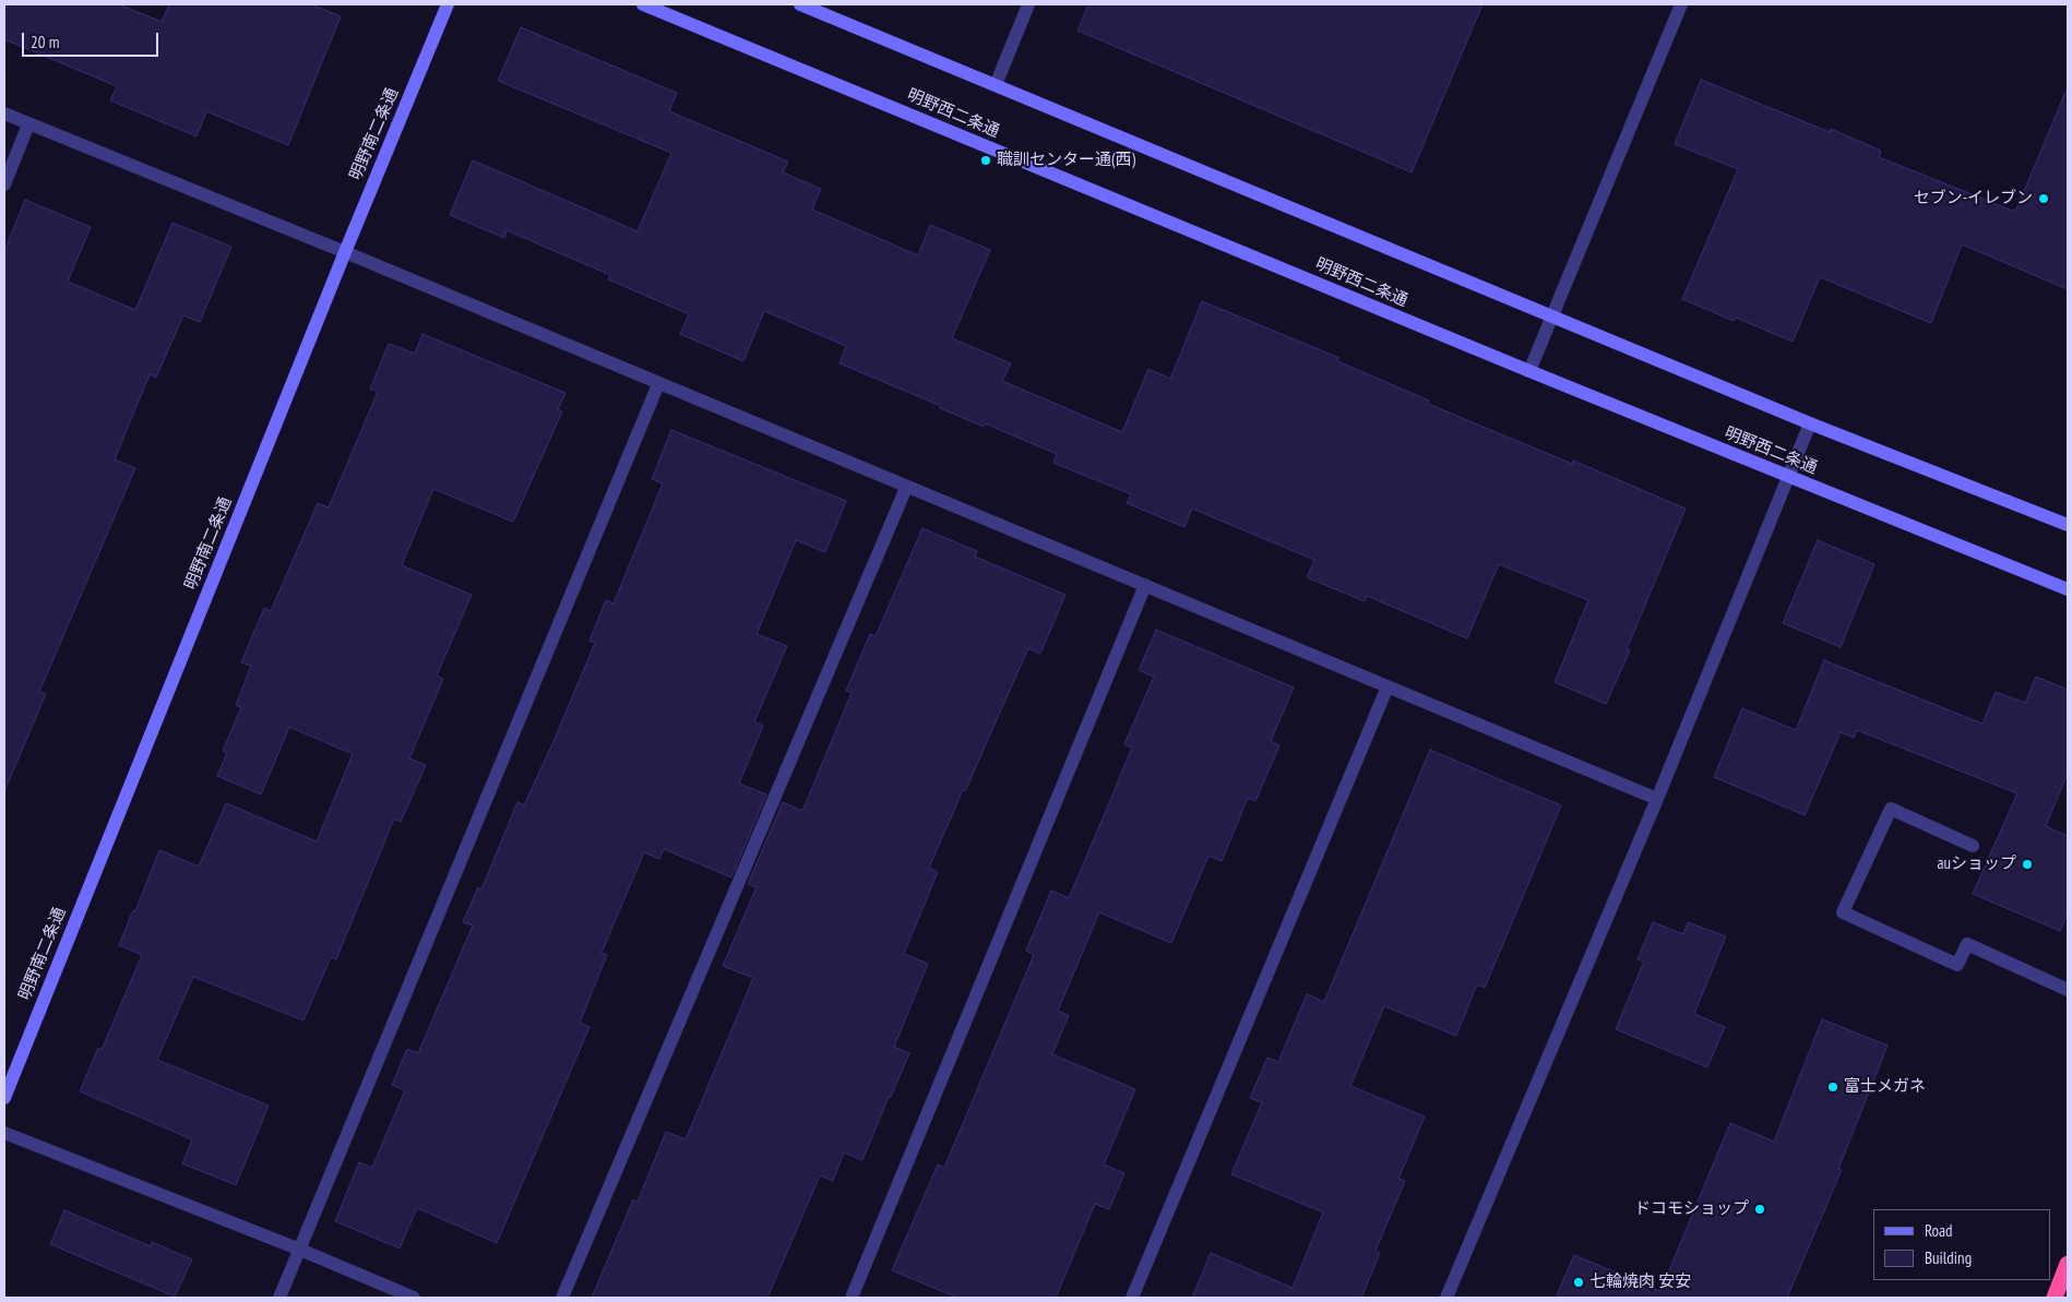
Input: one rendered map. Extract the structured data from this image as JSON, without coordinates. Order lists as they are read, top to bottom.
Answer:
{
  "streets": {
    "street": ["明野西二条通", "明野南二条通"]
  },
  "places": [
    "職訓センター通(西)",
    "セブン-イレブン",
    "auショップ",
    "富士メガネ",
    "ドコモショップ",
    "七輪焼肉 安安"
  ],
  "legend": ["Road", "Building"],
  "scale_bar": "20 m"
}
